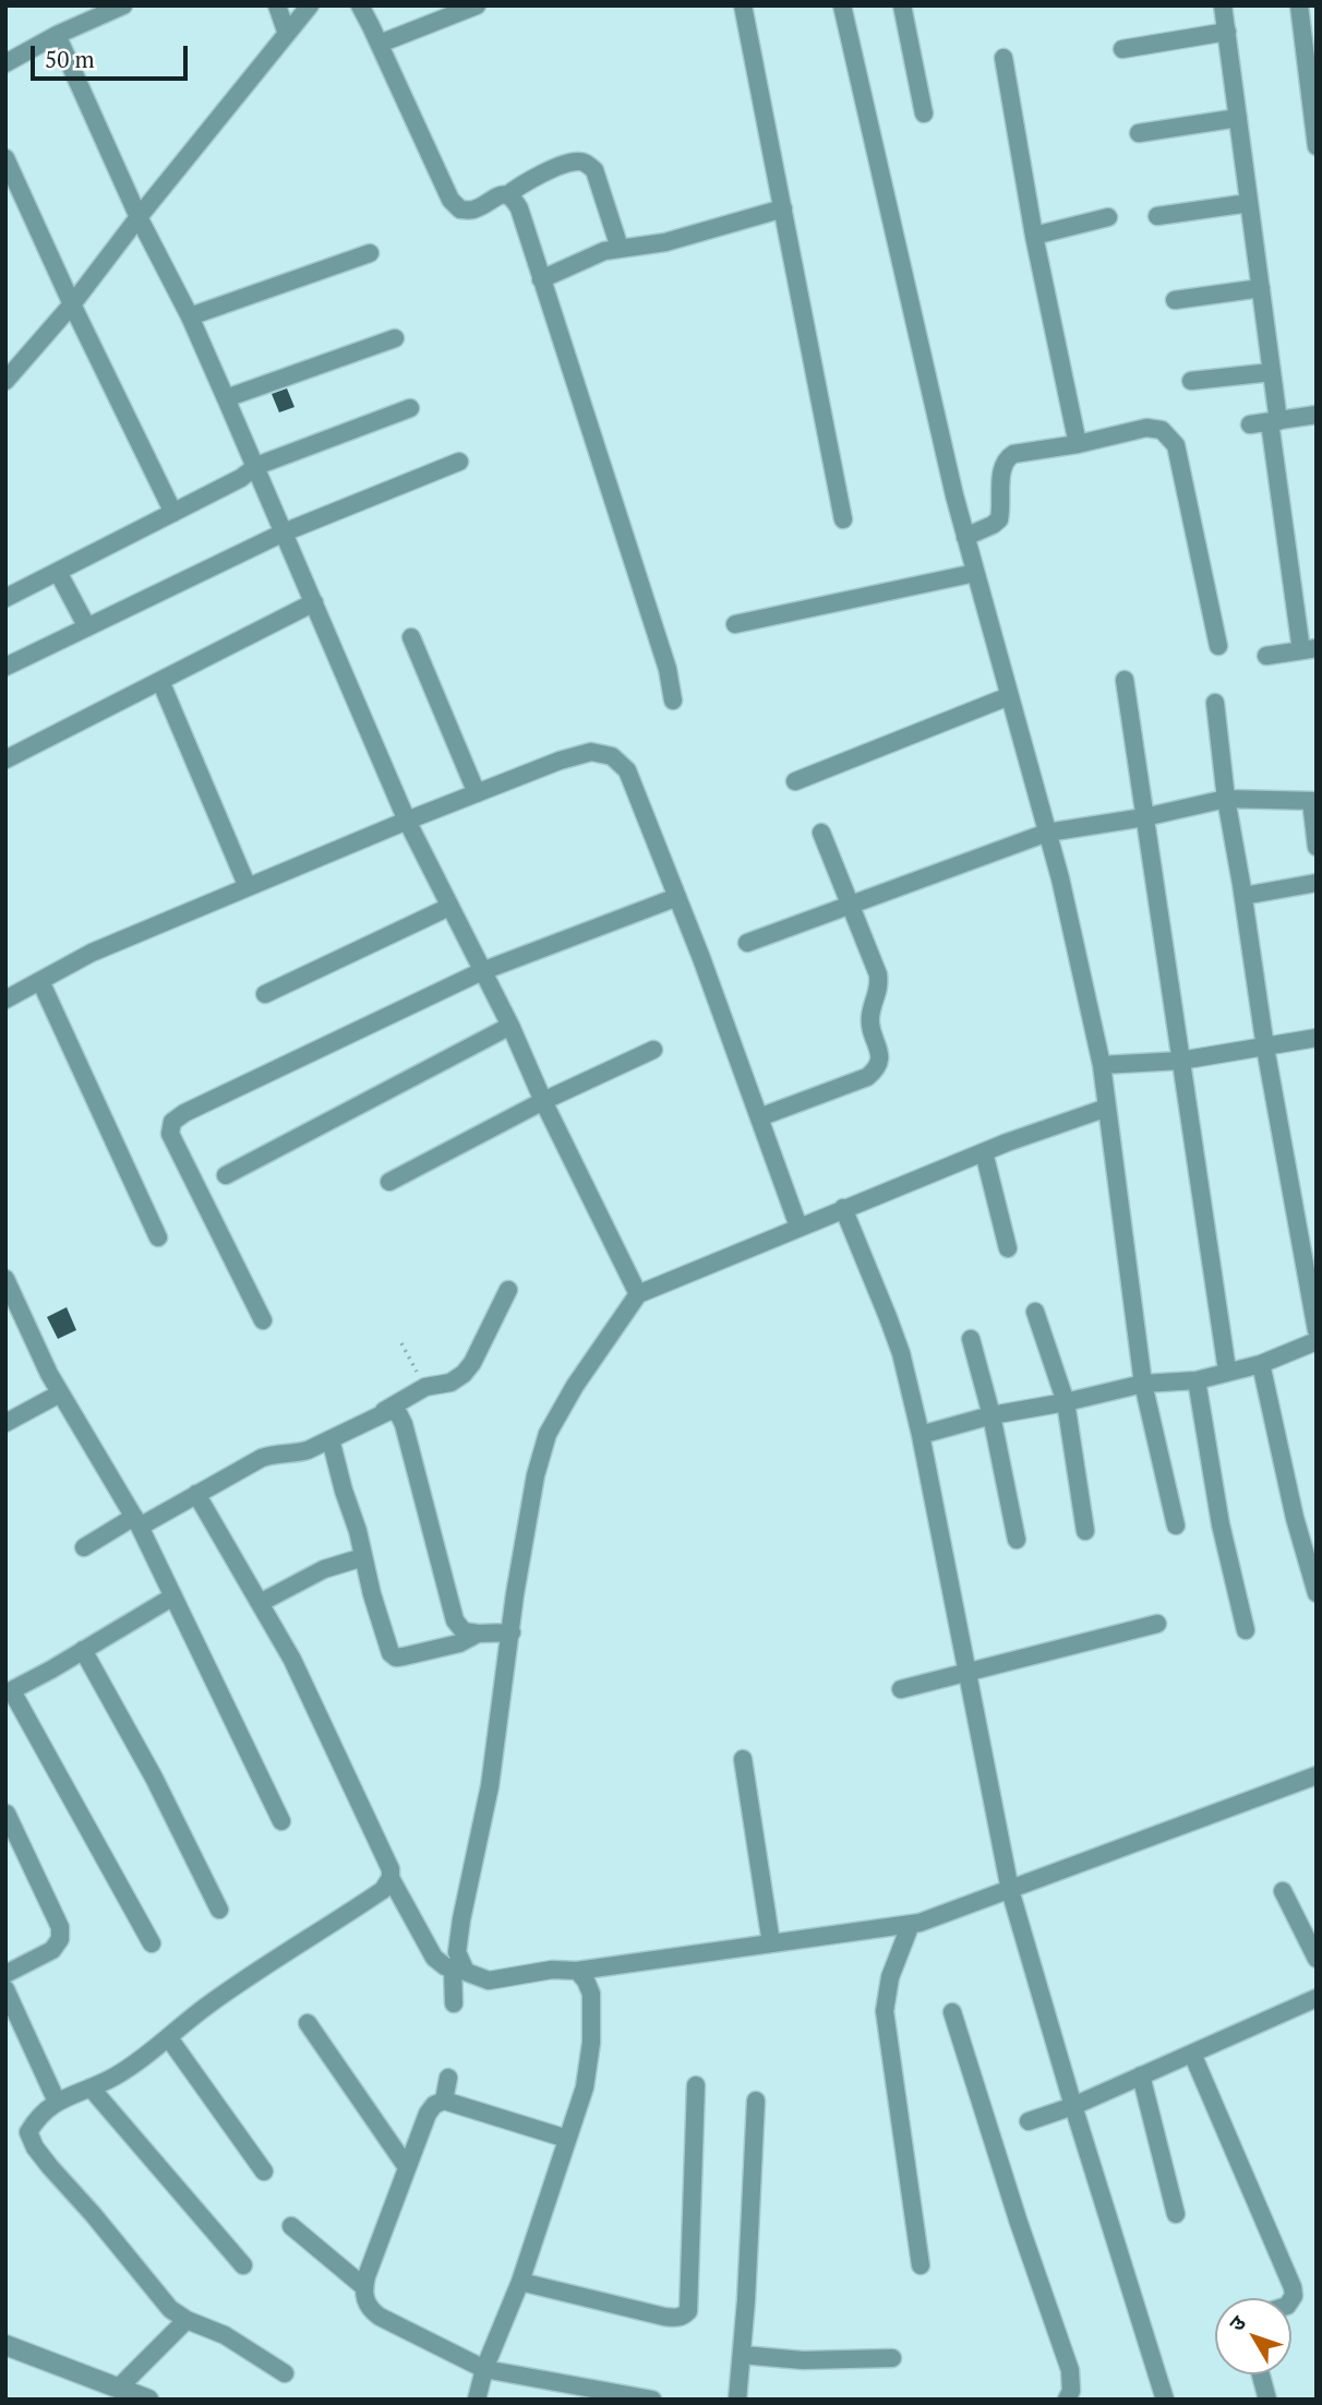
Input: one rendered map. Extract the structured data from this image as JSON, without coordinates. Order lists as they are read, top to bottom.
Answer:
{
  "scale_bar": "50 m",
  "north": "top left"
}
